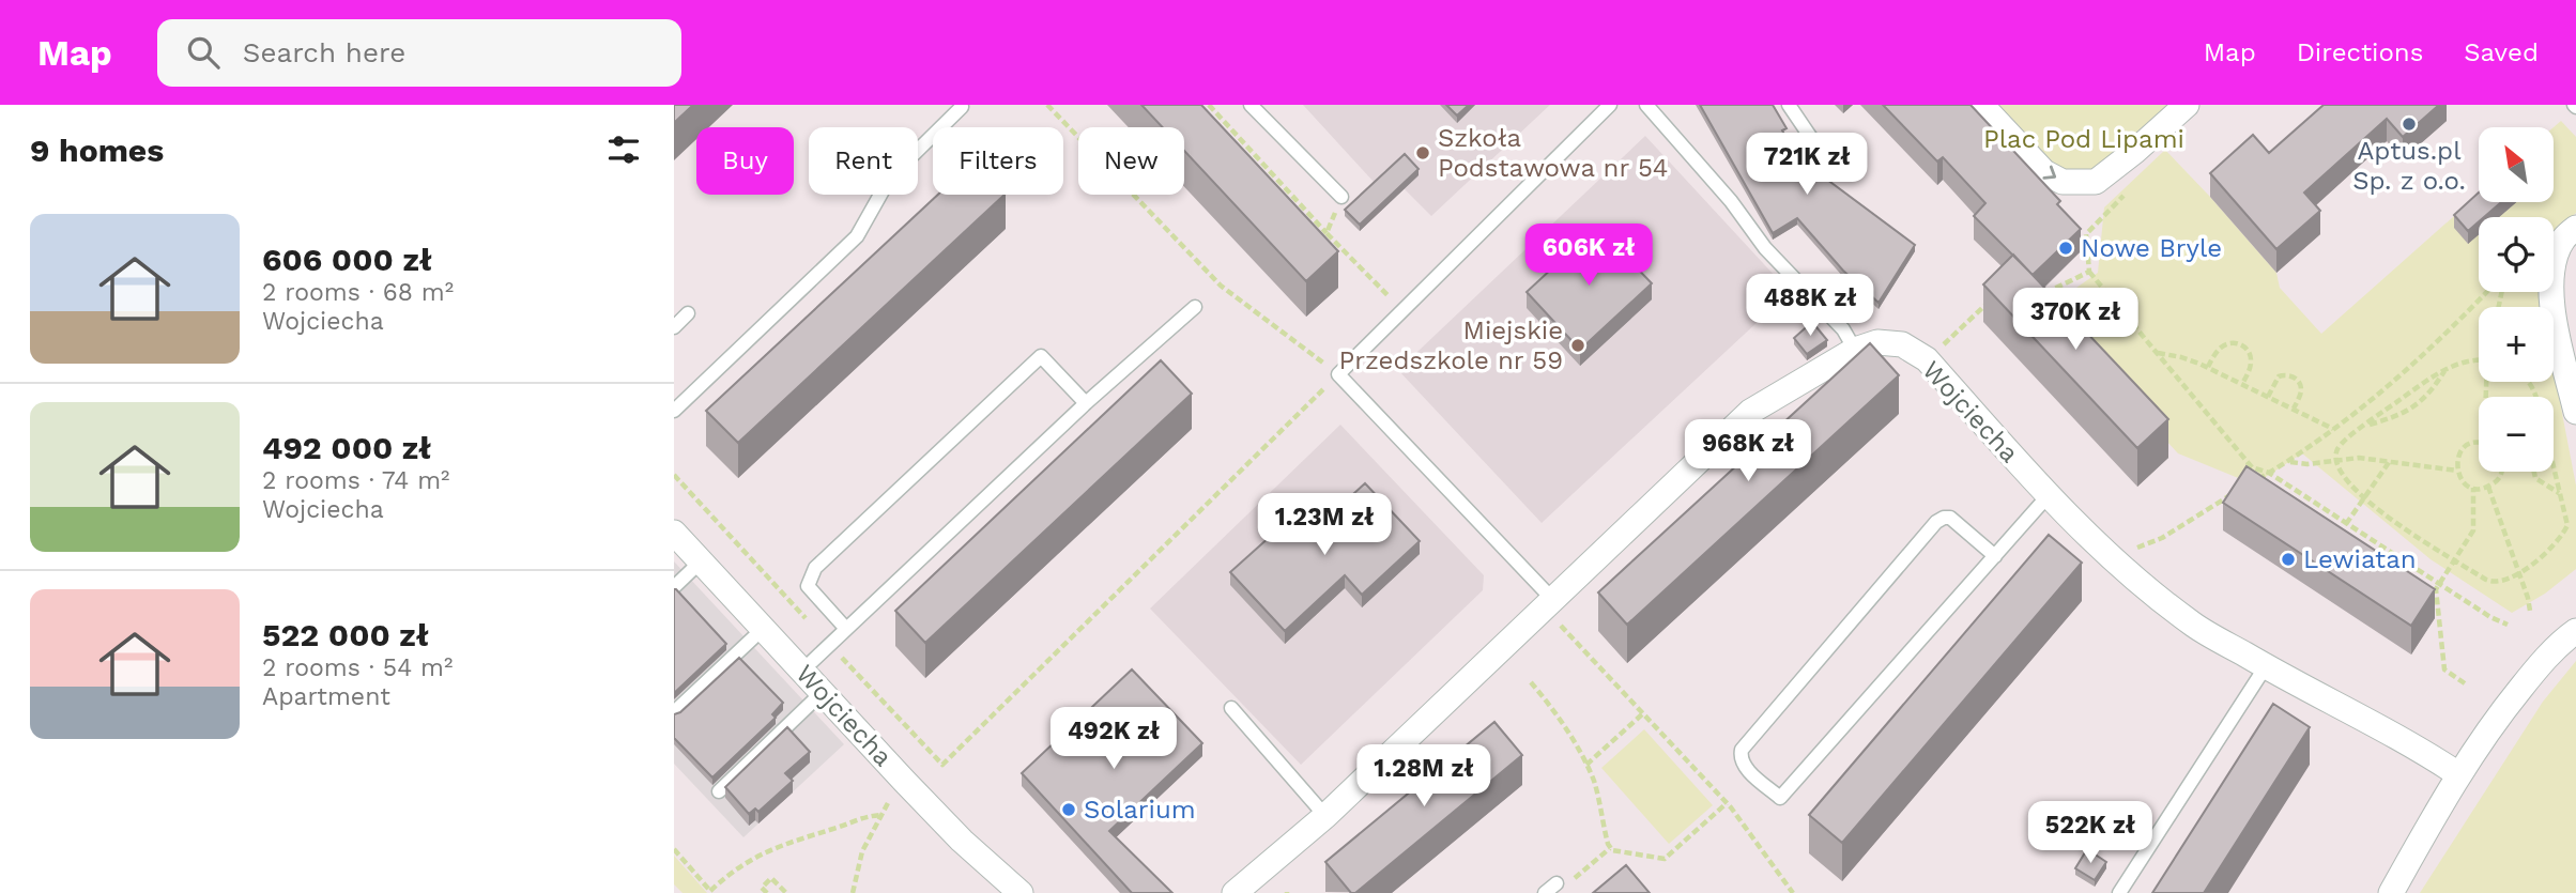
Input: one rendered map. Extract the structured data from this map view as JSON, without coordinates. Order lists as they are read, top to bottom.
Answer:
{
  "streets": {
    "street": ["Wojciecha"]
  },
  "parks": ["Plac Pod Lipami"],
  "places": [
    "Aptus.pl Sp. z o.o.",
    "Szkoła Podstawowa nr 54",
    "Nowe Bryle",
    "Miejskie Przedszkole nr 59",
    "Lewiatan",
    "Solarium"
  ],
  "north": "top left",
  "page": {
    "header": "Map",
    "search": "Search here",
    "nav": ["Map", "Directions", "Saved"],
    "heading": "9 homes",
    "map_buttons": ["+", "−"],
    "chip": [
      "Buy",
      "Rent",
      "Filters",
      "New"
    ],
    "price": [
      "721K zł",
      "606K zł",
      "488K zł",
      "370K zł",
      "968K zł",
      "1.23M zł",
      "492K zł",
      "1.28M zł",
      "522K zł"
    ],
    "list": [
      {
        "name": "606 000 zł",
        "note": "2 rooms · 68 m² · Wojciecha"
      },
      {
        "name": "492 000 zł",
        "note": "2 rooms · 74 m² · Wojciecha"
      },
      {
        "name": "522 000 zł",
        "note": "2 rooms · 54 m² · Apartment"
      }
    ]
  }
}
